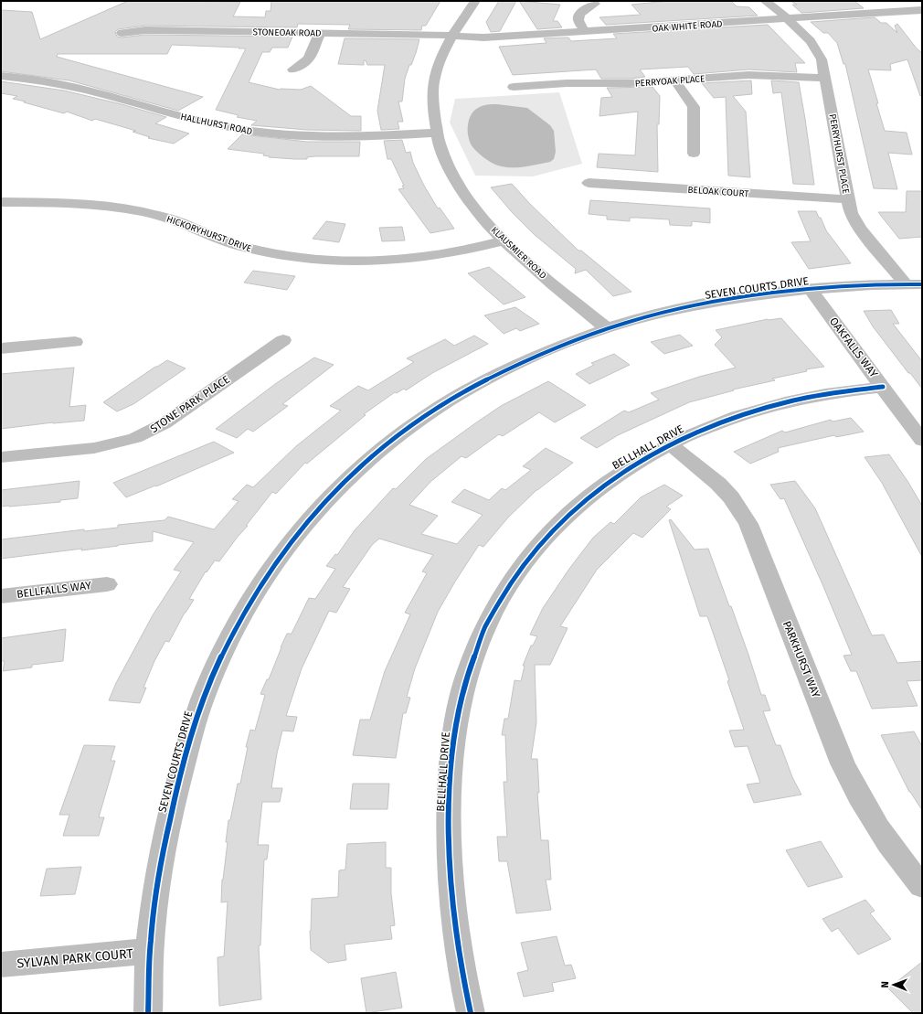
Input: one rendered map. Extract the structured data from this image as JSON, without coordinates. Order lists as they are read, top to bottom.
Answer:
{
  "streets": {
    "street": [
      "OAK WHITE ROAD",
      "STONEOAK ROAD",
      "PERRYOAK PLACE",
      "HALLHURST ROAD",
      "PERRYHURST PLACE",
      "BELOAK COURT",
      "HICKORYHURST DRIVE",
      "KLAUSMIER ROAD",
      "SEVEN COURTS DRIVE",
      "OAKFALLS WAY",
      "STONE PARK PLACE",
      "BELLHALL DRIVE",
      "BELLFALLS WAY",
      "PARKHURST WAY",
      "SYLVAN PARK COURT"
    ]
  },
  "crossings": [
    ["OAK WHITE ROAD", "STONEOAK ROAD"],
    ["OAK WHITE ROAD", "PERRYHURST PLACE"],
    ["OAK WHITE ROAD", "KLAUSMIER ROAD"],
    ["STONEOAK ROAD", "KLAUSMIER ROAD"],
    ["PERRYOAK PLACE", "PERRYHURST PLACE"],
    ["HALLHURST ROAD", "KLAUSMIER ROAD"],
    ["PERRYHURST PLACE", "BELOAK COURT"],
    ["PERRYHURST PLACE", "SEVEN COURTS DRIVE"],
    ["HICKORYHURST DRIVE", "KLAUSMIER ROAD"],
    ["KLAUSMIER ROAD", "SEVEN COURTS DRIVE"],
    ["SEVEN COURTS DRIVE", "OAKFALLS WAY"],
    ["SEVEN COURTS DRIVE", "SYLVAN PARK COURT"],
    ["OAKFALLS WAY", "BELLHALL DRIVE"],
    ["BELLHALL DRIVE", "PARKHURST WAY"]
  ],
  "north": "left"
}
